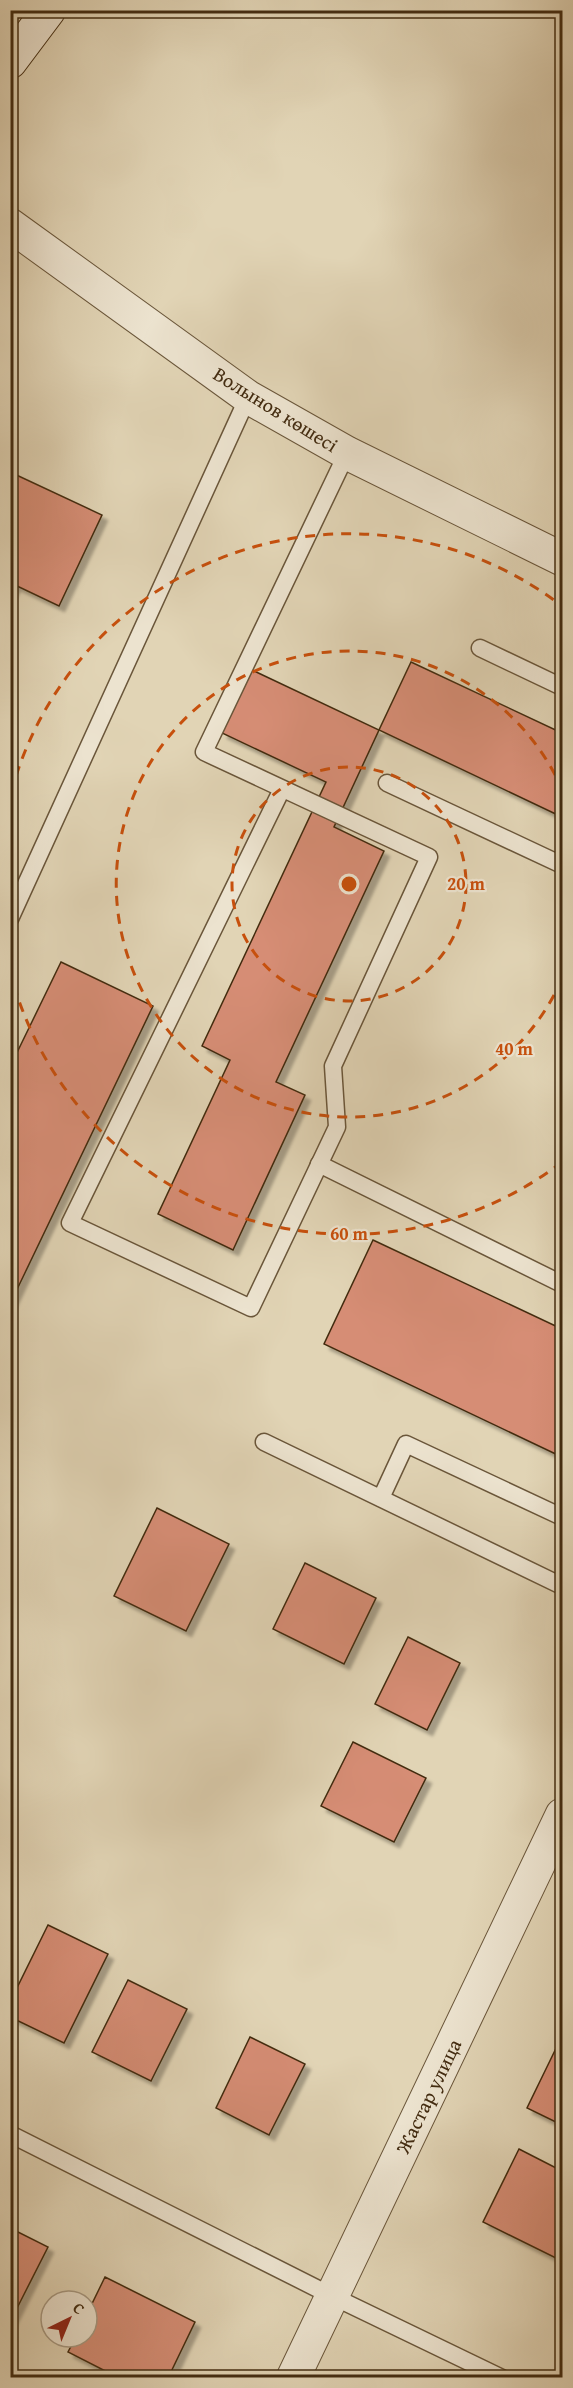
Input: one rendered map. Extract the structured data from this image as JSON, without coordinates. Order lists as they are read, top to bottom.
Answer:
{
  "streets": {
    "street": ["Волынов көшесі", "Жастар улица"]
  },
  "north": "top right",
  "rings": ["20 m", "40 m", "60 m"]
}
